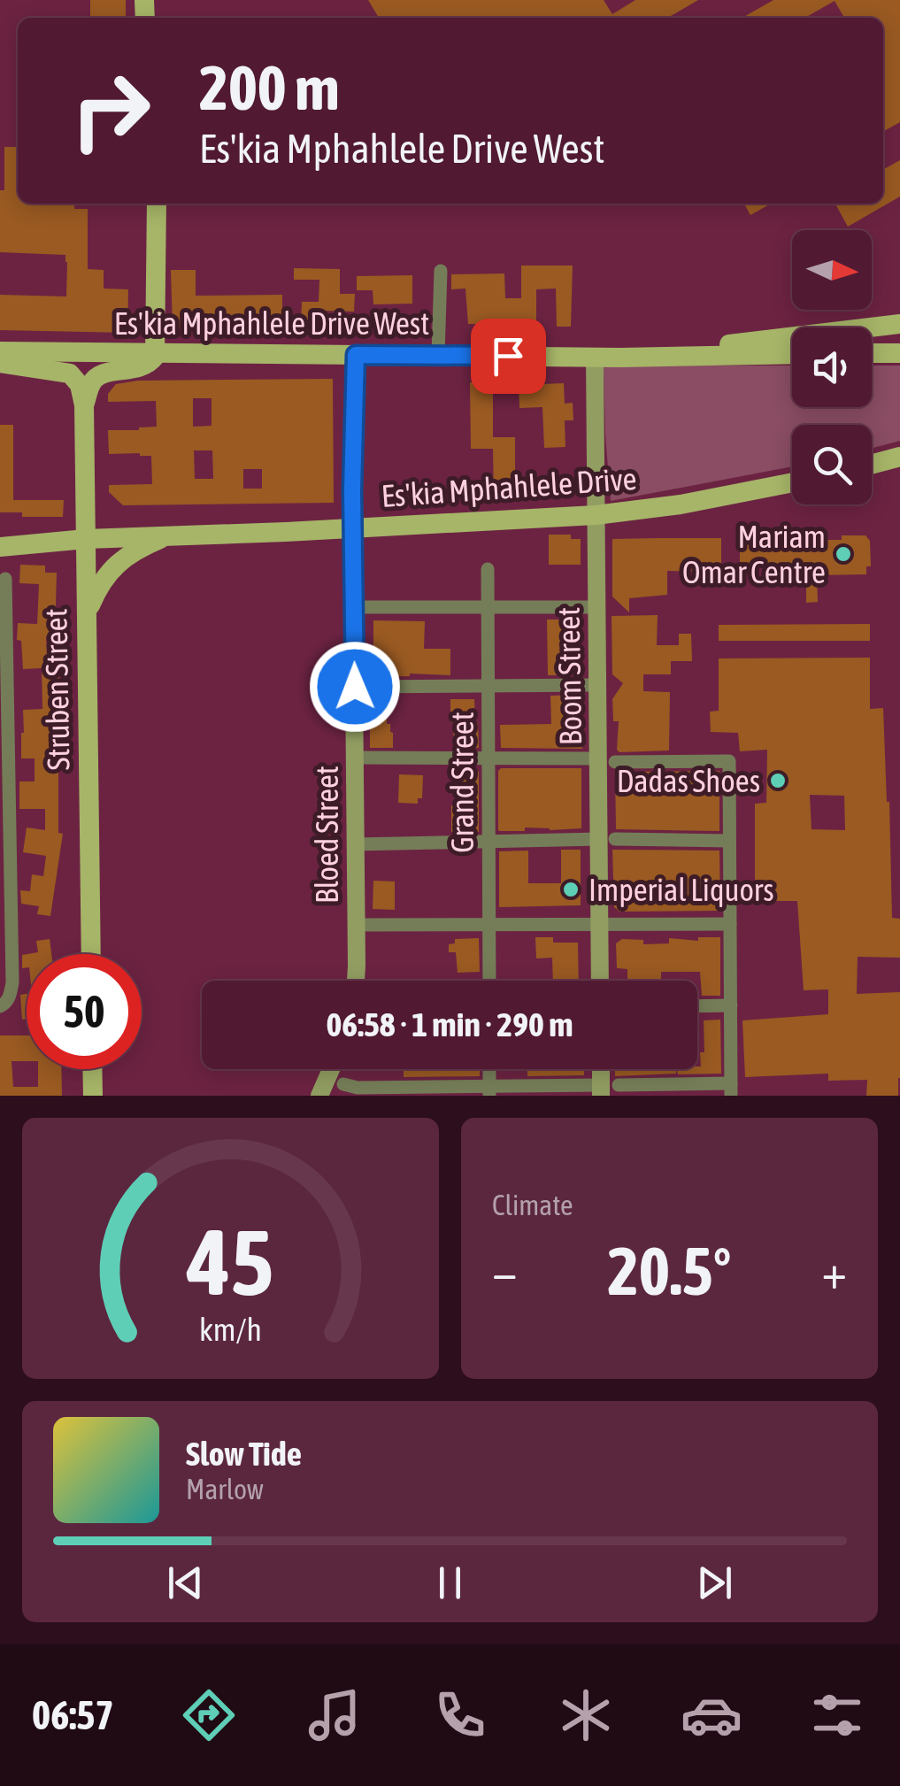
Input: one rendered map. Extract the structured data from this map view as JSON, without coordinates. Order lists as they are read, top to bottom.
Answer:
{
  "streets": {
    "main road": [
      "Es'kia Mphahlele Drive West",
      "Es'kia Mphahlele Drive",
      "Boom Street",
      "Struben Street",
      "Bloed Street"
    ],
    "street": ["Grand Street"]
  },
  "crossings": [
    ["Es'kia Mphahlele Drive West", "Boom Street"],
    ["Es'kia Mphahlele Drive West", "Bloed Street"],
    ["Es'kia Mphahlele Drive", "Boom Street"],
    ["Es'kia Mphahlele Drive", "Struben Street"],
    ["Es'kia Mphahlele Drive", "Bloed Street"]
  ],
  "places": ["Mariam Omar Centre", "Dadas Shoes", "Imperial Liquors"],
  "north": "right",
  "page": {
    "turn": ["200 m", "Es'kia Mphahlele Drive West"],
    "limit": "50",
    "trip": "06:58 · 1 min · 290 m",
    "tile": "Climate",
    "heat": ["−", "20.5°", "+"],
    "song": ["Slow Tide", "Marlow"],
    "tabs": "06:57",
    "gauge": ["45", "km/h"]
  }
}
